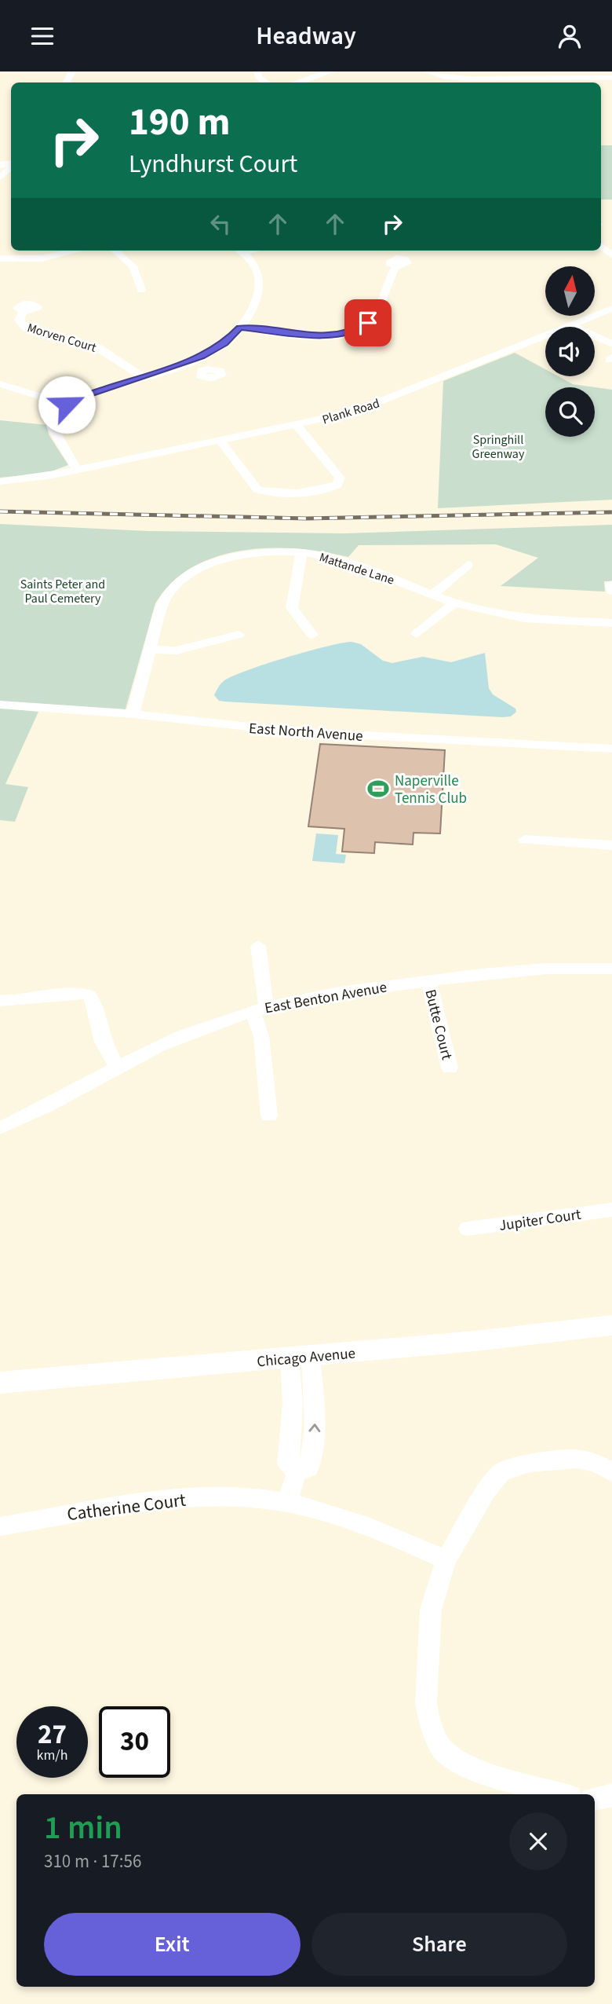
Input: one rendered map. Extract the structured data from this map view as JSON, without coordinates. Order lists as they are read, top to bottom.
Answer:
{
  "streets": {
    "main road": ["Chicago Avenue"],
    "street": [
      "Morven Court",
      "Plank Road",
      "Mattande Lane",
      "East North Avenue",
      "East Benton Avenue",
      "Butte Court",
      "Jupiter Court",
      "Catherine Court"
    ]
  },
  "crossings": [
    ["Mattande Lane", "East North Avenue"],
    ["East Benton Avenue", "Butte Court"]
  ],
  "parks": ["Springhill Greenway", "Saints Peter and Paul Cemetery"],
  "places": {
    "sports": ["Naperville Tennis Club"]
  },
  "north": "top",
  "page": {
    "header": "Headway",
    "turn": ["190 m", "Lyndhurst Court"],
    "speed": "27 km/h",
    "limit": "30",
    "heading": ["1 min", "310 m · 17:56"],
    "buttons": ["Exit", "Share"]
  }
}
